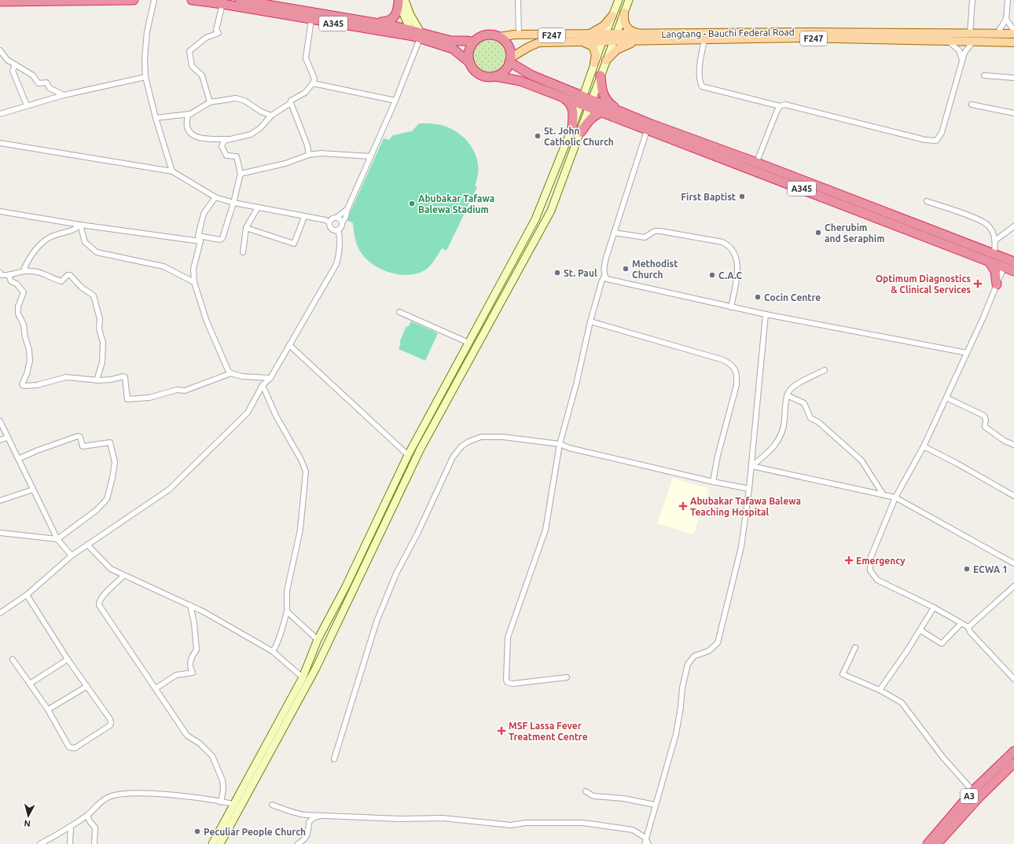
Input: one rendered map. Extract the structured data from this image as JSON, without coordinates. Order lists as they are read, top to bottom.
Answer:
{
  "streets": {
    "highway": ["A345", "A3"],
    "main road": ["Langtang - Bauchi Federal Road", "F247"]
  },
  "crossings": [
    ["A345", "Langtang - Bauchi Federal Road"]
  ],
  "places": {
    "other": [
      "St. John Catholic Church",
      "First Baptist",
      "Abubakar Tafawa Balewa Stadium",
      "Cherubim and Seraphim",
      "Methodist Church",
      "St. Paul",
      "C.A.C",
      "Cocin Centre",
      "ECWA 1",
      "Peculiar People Church"
    ],
    "health": [
      "Optimum Diagnostics & Clinical Services",
      "Abubakar Tafawa Balewa Teaching Hospital",
      "Emergency",
      "MSF Lassa Fever Treatment Centre"
    ]
  },
  "north": "bottom"
}
